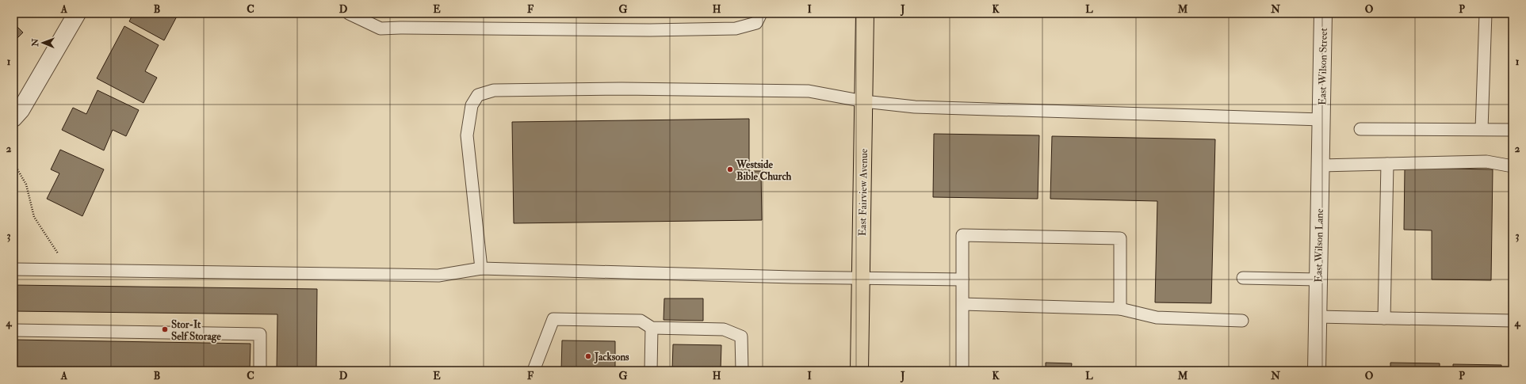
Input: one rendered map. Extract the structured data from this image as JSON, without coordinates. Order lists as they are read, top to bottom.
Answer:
{
  "streets": {
    "main road": ["East Fairview Avenue"],
    "street": ["East Wilson Street", "East Wilson Lane"]
  },
  "crossings": [
    ["East Wilson Street", "East Wilson Lane"]
  ],
  "places": ["Westside Bible Church", "Stor-It Self Storage", "Jacksons"],
  "north": "left",
  "grid": {
    "columns": [
      "A",
      "B",
      "C",
      "D",
      "E",
      "F",
      "G",
      "H",
      "I",
      "J",
      "K",
      "L",
      "M",
      "N",
      "O",
      "P"
    ],
    "rows": [
      "1",
      "2",
      "3",
      "4"
    ]
  }
}
